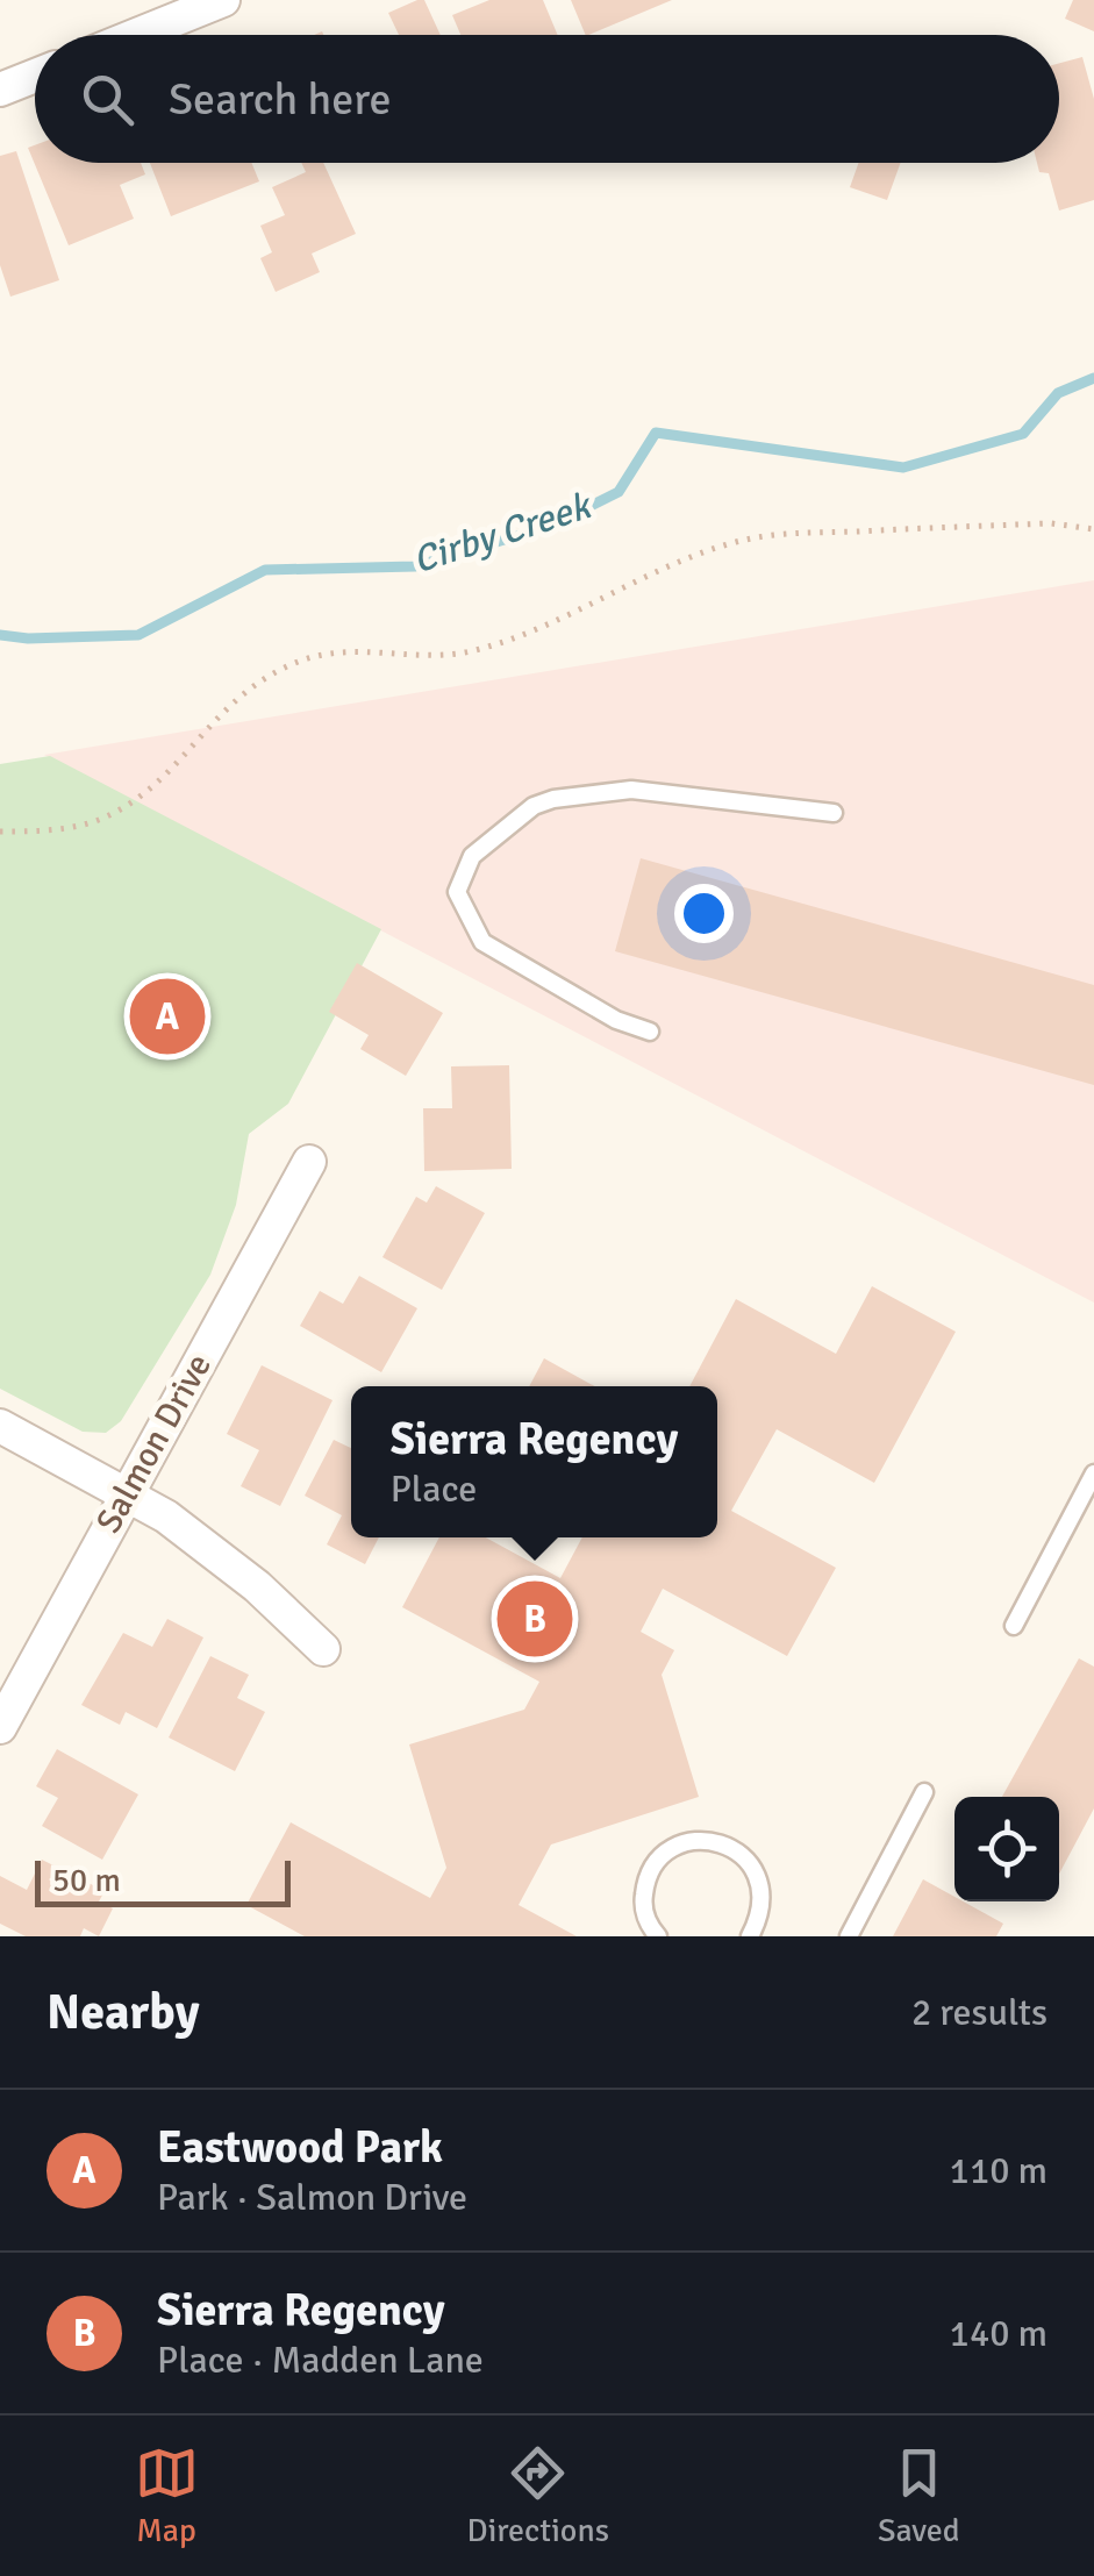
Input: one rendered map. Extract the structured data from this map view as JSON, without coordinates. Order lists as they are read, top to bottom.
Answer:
{
  "streets": {
    "street": ["Salmon Drive"]
  },
  "water": ["Cirby Creek"],
  "scale_bar": "50 m",
  "page": {
    "search": "Search here",
    "pins": ["A", "B"],
    "popup": ["Sierra Regency", "Place"],
    "scale": "50 m",
    "heading": ["Nearby", "2 results"],
    "list": [
      {
        "mark": "A",
        "name": "Eastwood Park",
        "note": "Park · Salmon Drive",
        "value": "110 m"
      },
      {
        "mark": "B",
        "name": "Sierra Regency",
        "note": "Place · Madden Lane",
        "value": "140 m"
      }
    ],
    "nav": ["Map", "Directions", "Saved"]
  }
}
